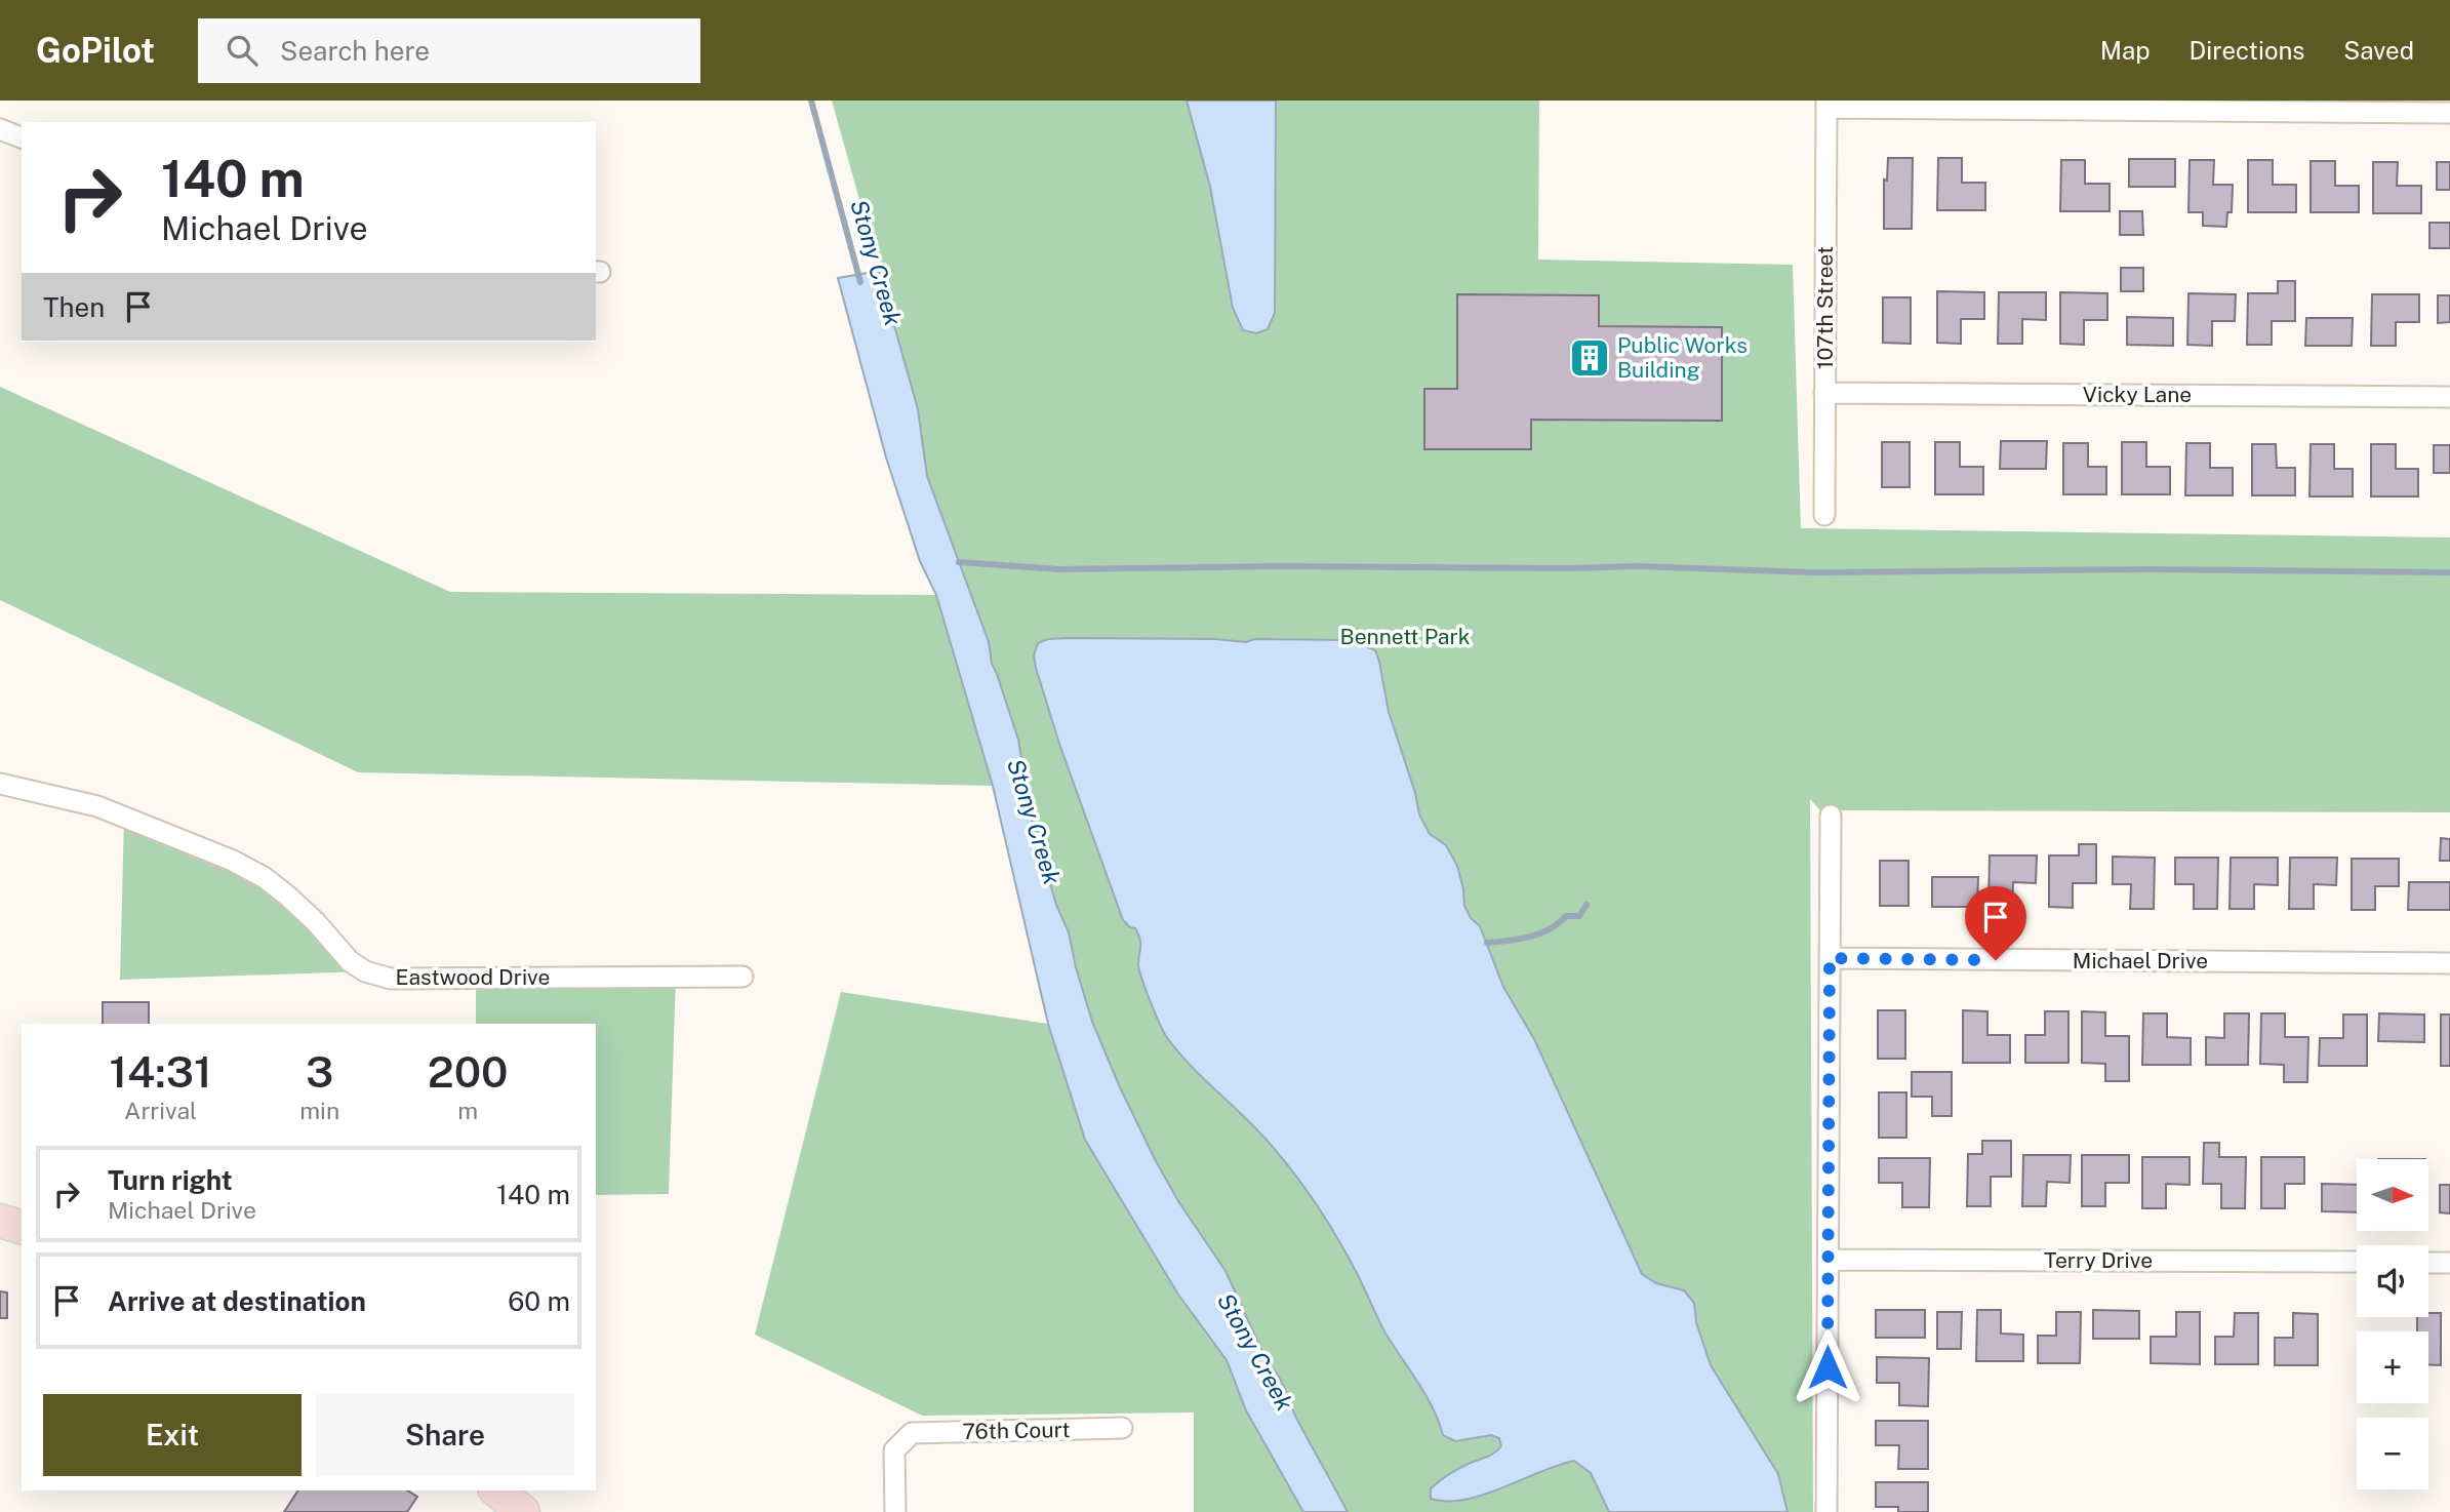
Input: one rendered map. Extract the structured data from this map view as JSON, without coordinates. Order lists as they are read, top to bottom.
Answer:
{
  "streets": {
    "street": [
      "107th Street",
      "Vicky Lane",
      "Michael Drive",
      "Eastwood Drive",
      "Terry Drive",
      "76th Court"
    ]
  },
  "crossings": [
    ["107th Street", "Vicky Lane"]
  ],
  "water": ["Stony Creek"],
  "parks": ["Bennett Park"],
  "places": {
    "building": ["Public Works Building"]
  },
  "north": "right",
  "page": {
    "header": "GoPilot",
    "search": "Search here",
    "nav": ["Map", "Directions", "Saved"],
    "turn": ["140 m", "Michael Drive"],
    "then": "Then",
    "eta": [
      "14:31",
      "Arrival",
      "3",
      "min",
      "200",
      "m"
    ],
    "list": [
      {
        "name": "Turn right",
        "note": "Michael Drive",
        "value": "140 m"
      },
      {
        "name": "Arrive at destination",
        "value": "60 m"
      }
    ],
    "map_buttons": ["+", "−"],
    "buttons": ["Exit", "Share"]
  }
}
